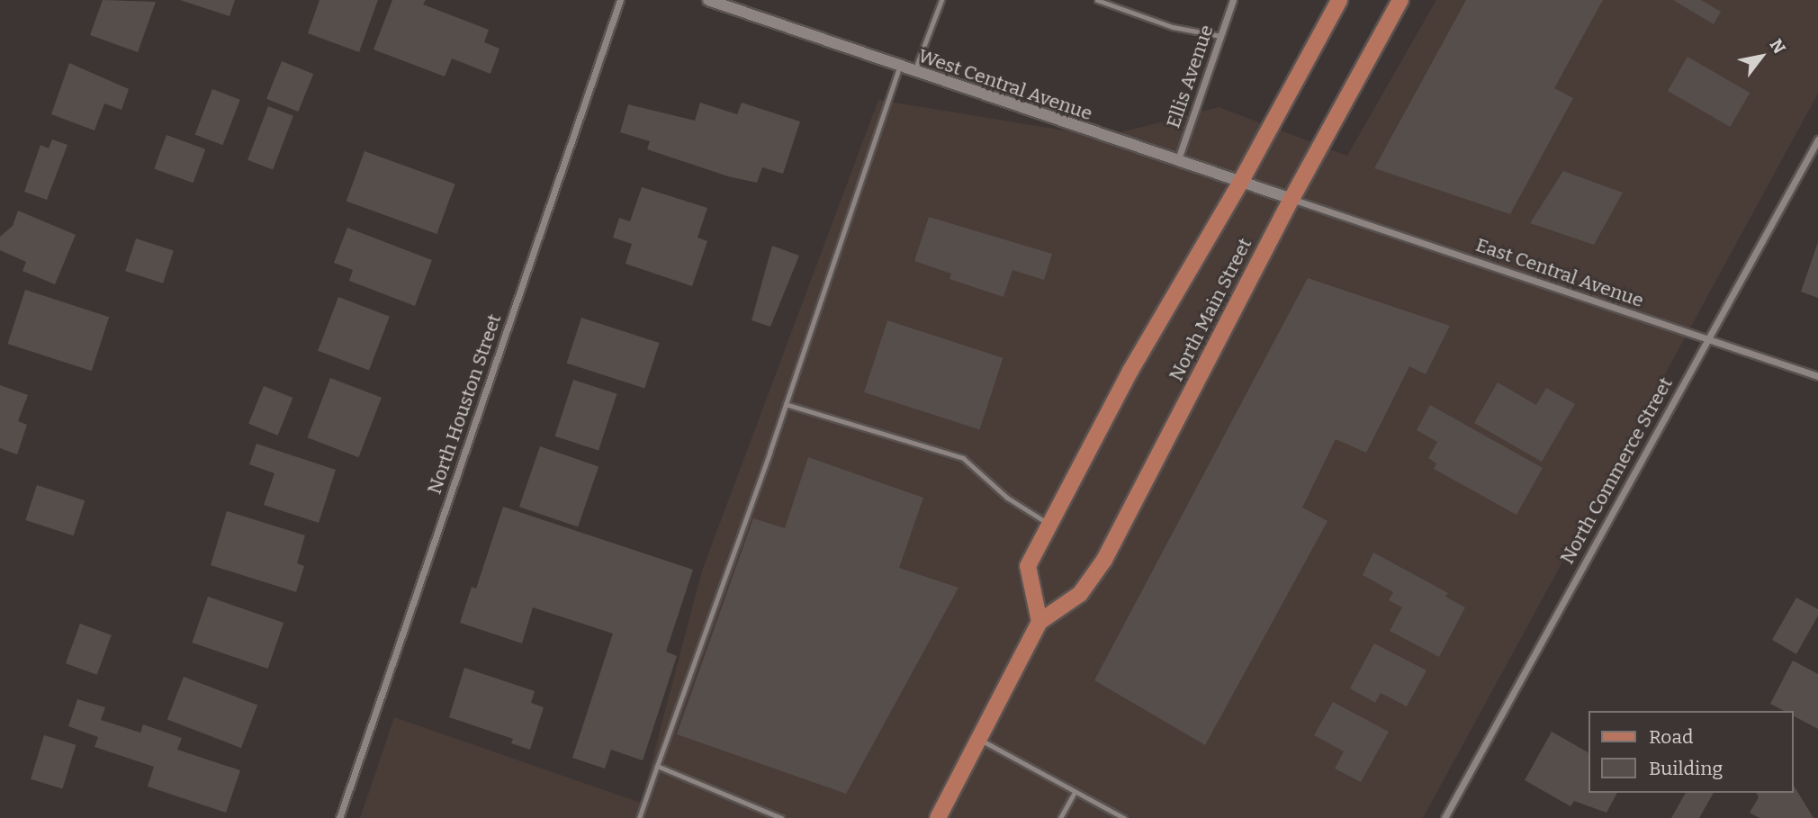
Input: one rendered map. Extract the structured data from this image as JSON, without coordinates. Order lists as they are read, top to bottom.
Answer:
{
  "streets": {
    "main road": ["North Main Street"],
    "street": [
      "Ellis Avenue",
      "West Central Avenue",
      "East Central Avenue",
      "North Houston Street",
      "North Commerce Street"
    ]
  },
  "crossings": [
    ["Ellis Avenue", "West Central Avenue"],
    ["West Central Avenue", "East Central Avenue"],
    ["West Central Avenue", "North Main Street"],
    ["East Central Avenue", "North Main Street"],
    ["East Central Avenue", "North Commerce Street"]
  ],
  "legend": ["Road", "Building"],
  "north": "top right"
}
